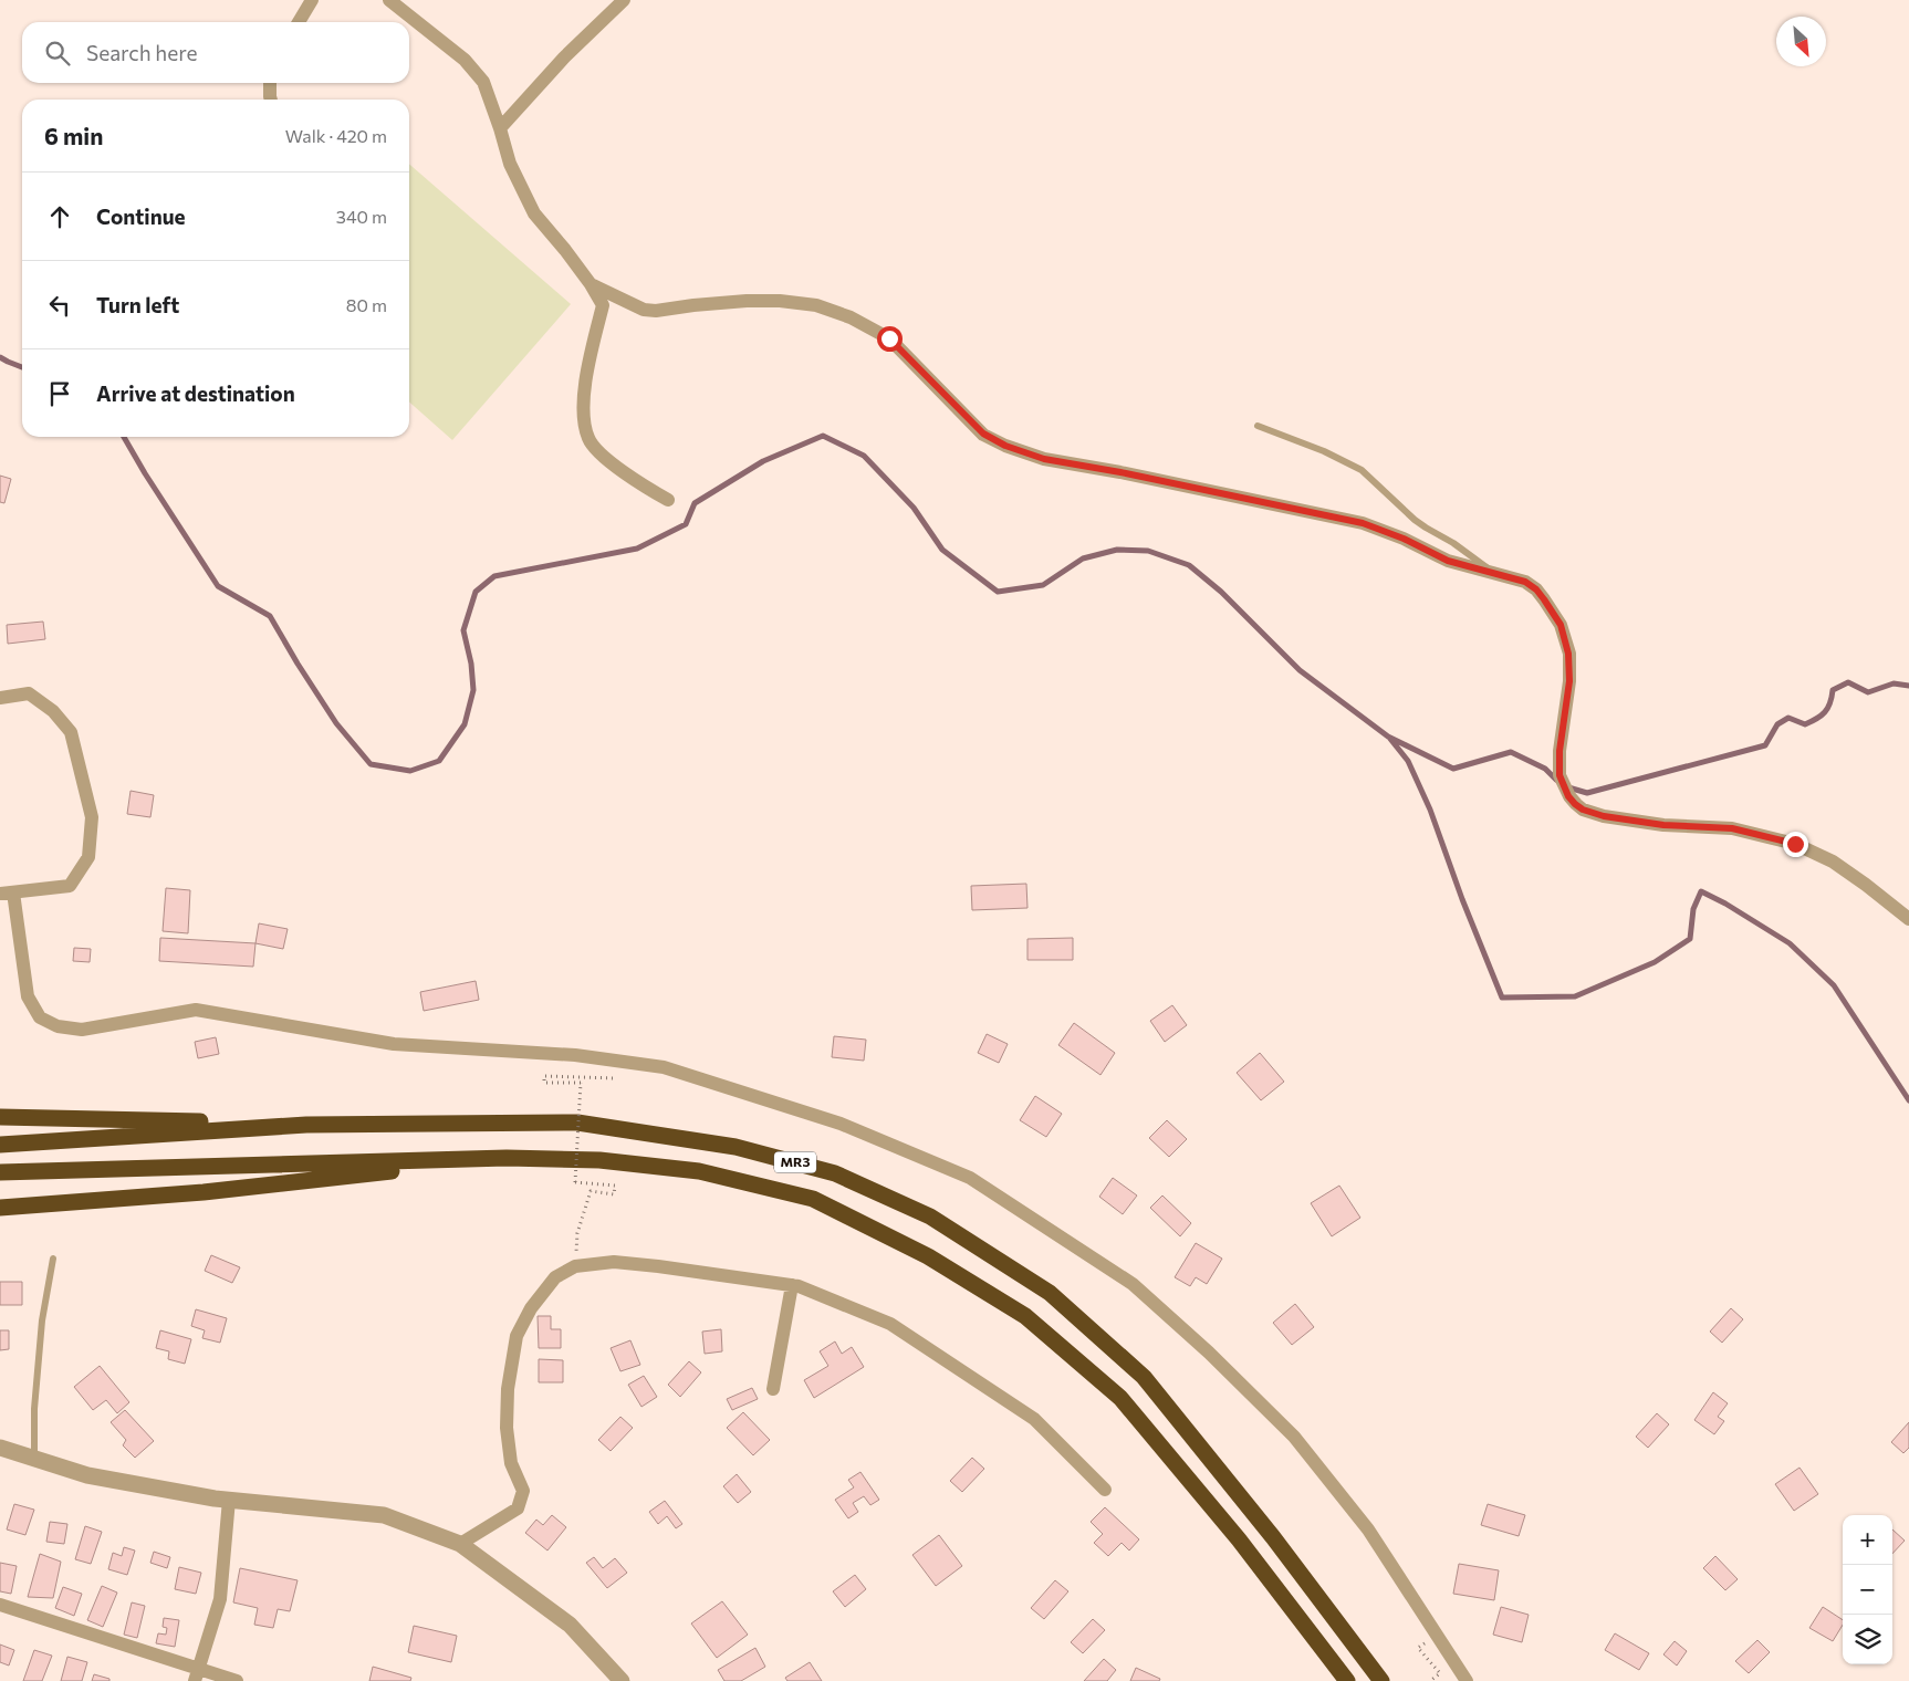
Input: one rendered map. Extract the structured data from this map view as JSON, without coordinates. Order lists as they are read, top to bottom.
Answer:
{
  "streets": {
    "highway": ["MR3"]
  },
  "north": "bottom right",
  "page": {
    "search": "Search here",
    "heading": ["6 min", "Walk · 420 m"],
    "list": [
      ["Continue", "340 m"],
      ["Turn left", "80 m"],
      "Arrive at destination"
    ],
    "map_buttons": ["+", "−"]
  }
}
